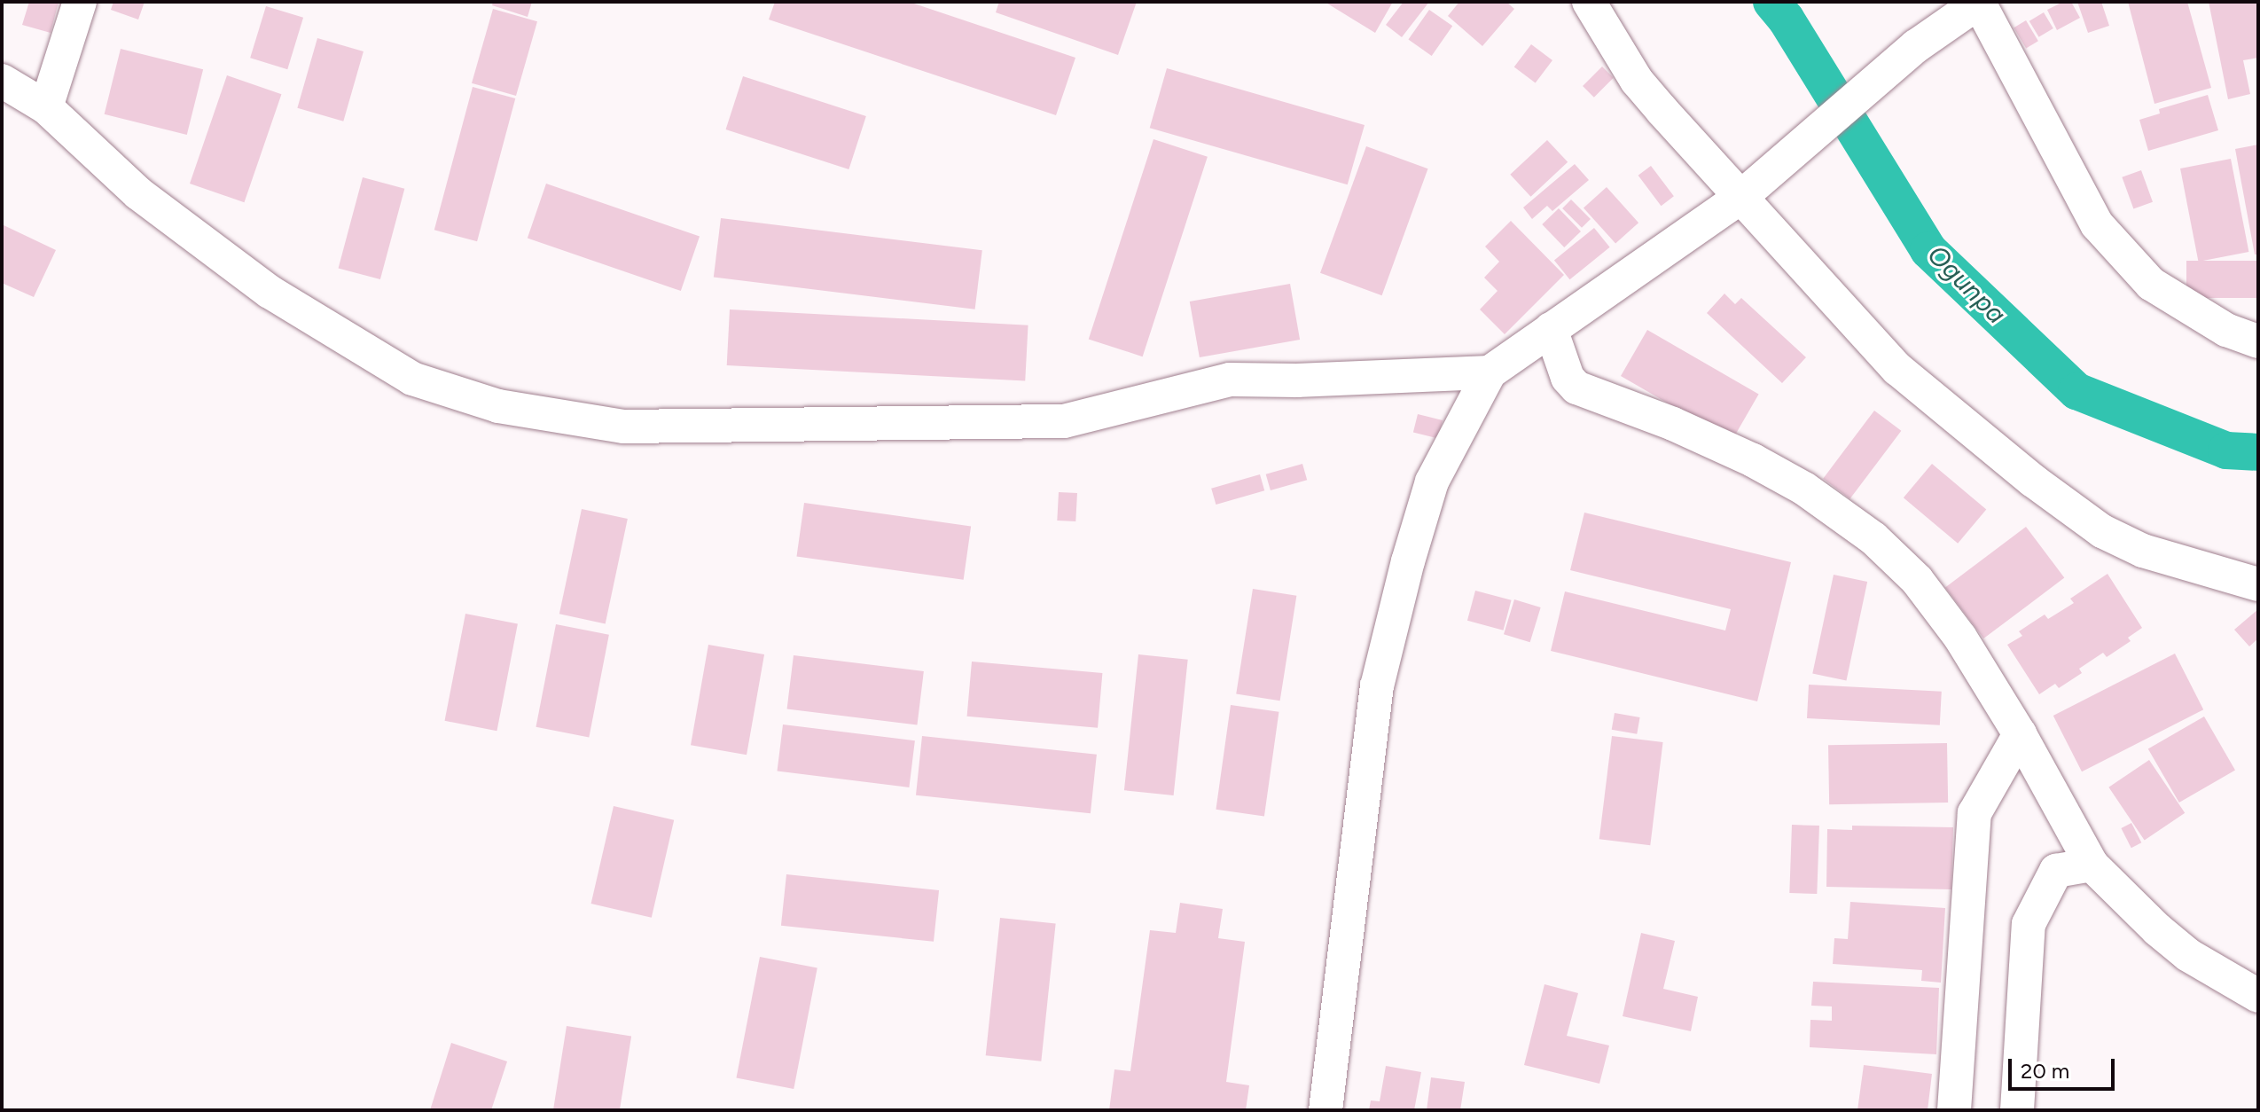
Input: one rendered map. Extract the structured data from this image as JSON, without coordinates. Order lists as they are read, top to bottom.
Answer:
{
  "water": ["Ogunpa"],
  "scale_bar": "20 m"
}
